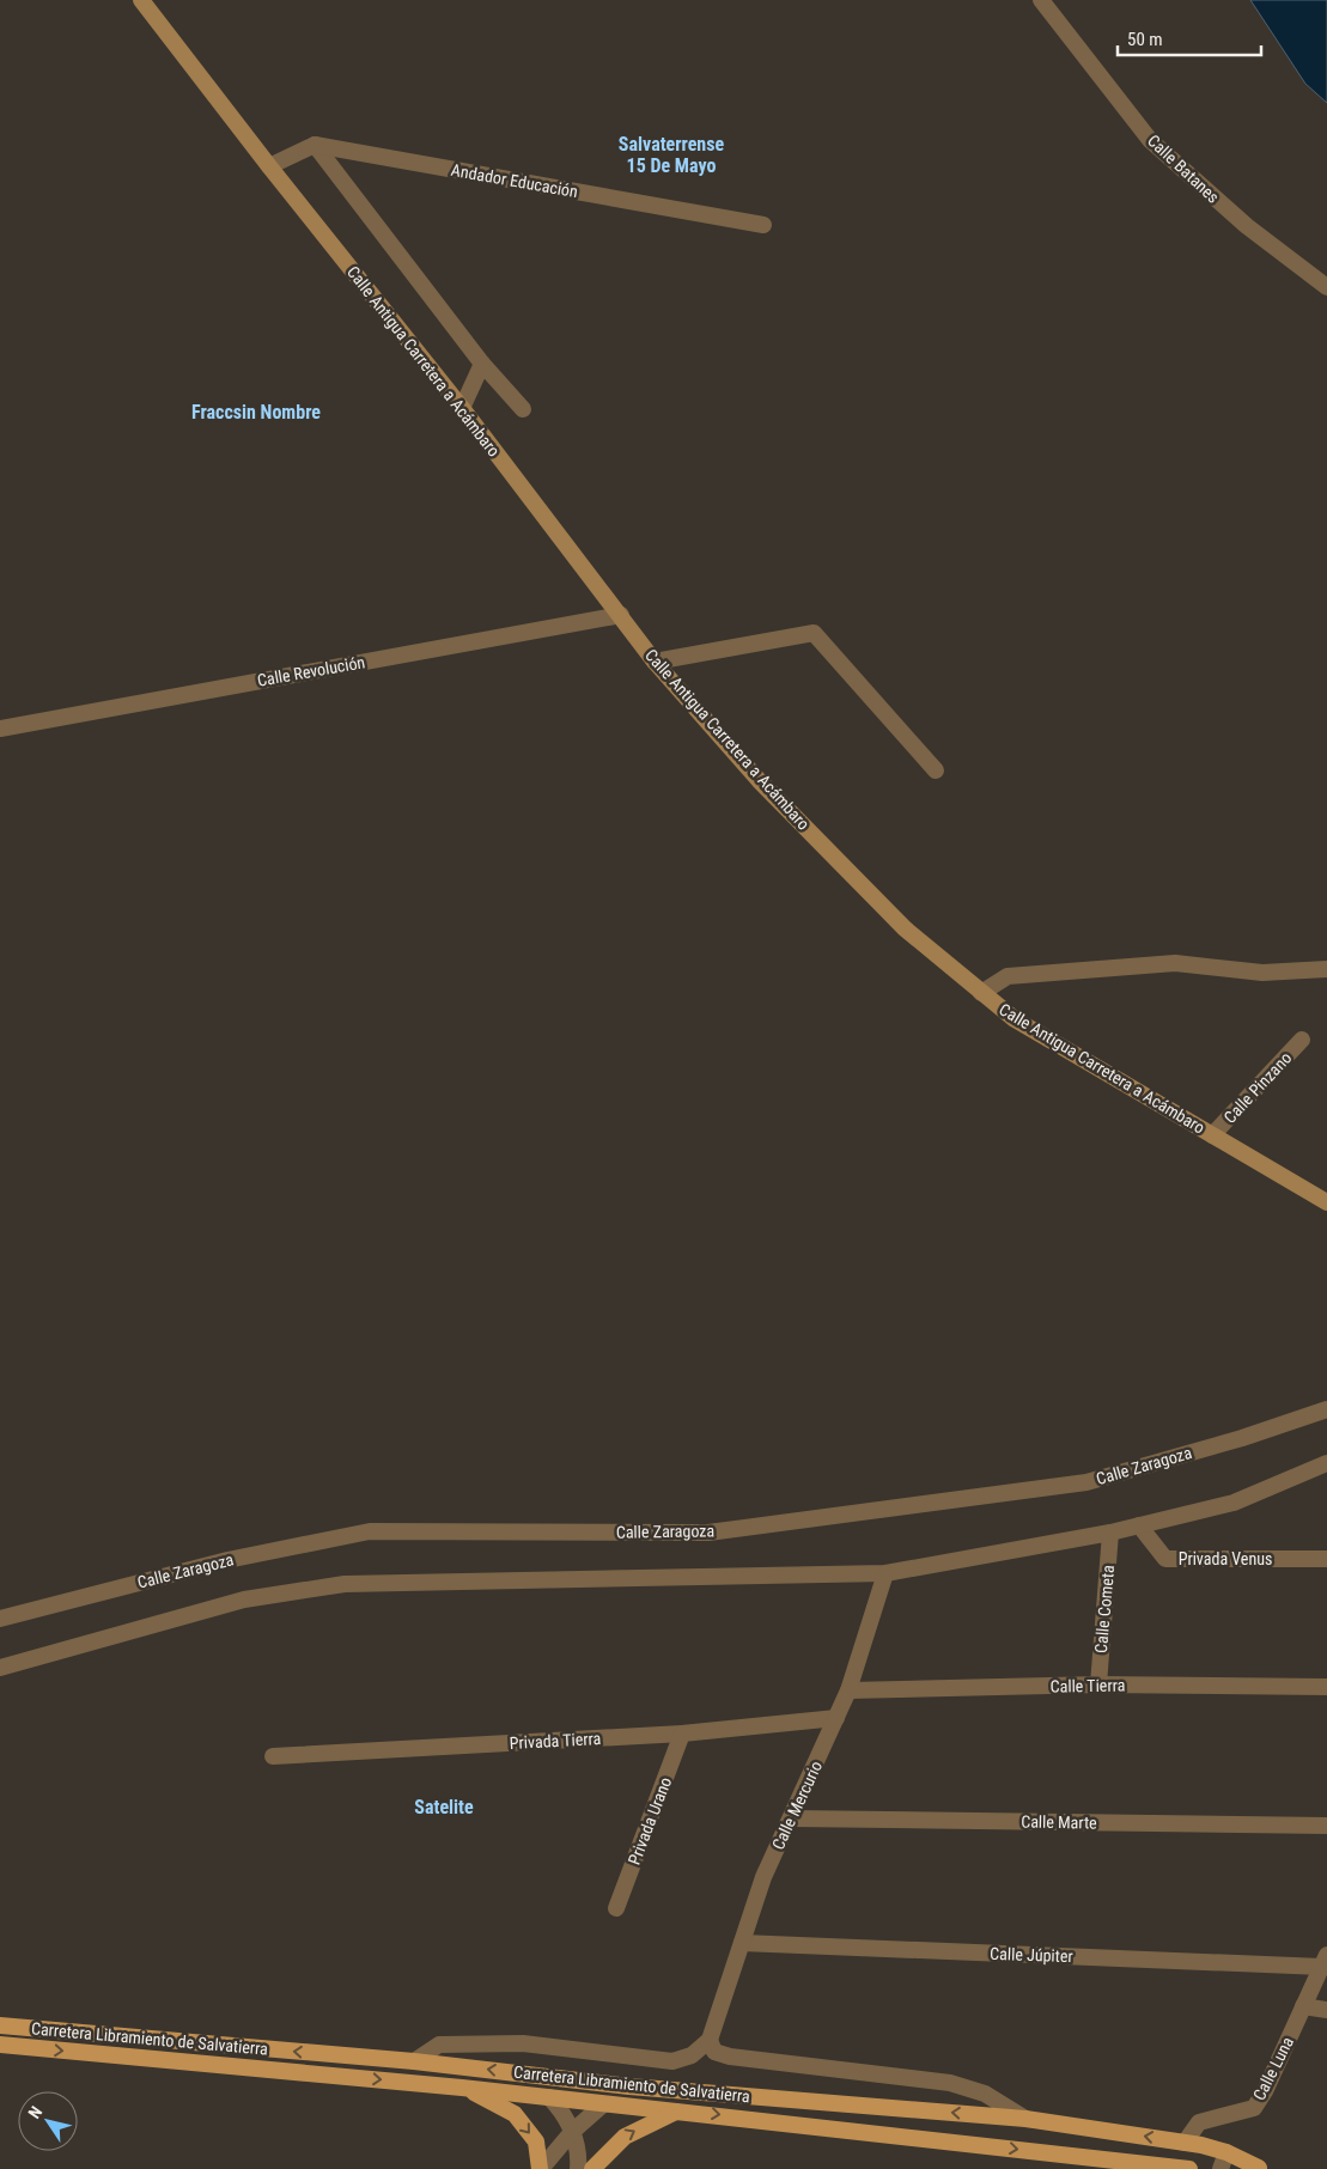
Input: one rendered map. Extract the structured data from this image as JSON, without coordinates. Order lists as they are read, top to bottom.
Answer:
{
  "streets": {
    "main road": ["Calle Antigua Carretera a Acámbaro", "Carretera Libramiento de Salvatierra"],
    "street": [
      "Calle Batanes",
      "Andador Educación",
      "Calle Revolución",
      "Calle Pinzano",
      "Calle Zaragoza",
      "Privada Venus",
      "Calle Cometa",
      "Calle Tierra",
      "Privada Tierra",
      "Calle Mercurio",
      "Privada Urano",
      "Calle Marte",
      "Calle Júpiter",
      "Calle Luna"
    ]
  },
  "crossings": [
    ["Calle Antigua Carretera a Acámbaro", "Calle Revolución"],
    ["Calle Antigua Carretera a Acámbaro", "Calle Pinzano"],
    ["Calle Cometa", "Calle Tierra"],
    ["Calle Tierra", "Calle Mercurio"],
    ["Privada Tierra", "Calle Mercurio"],
    ["Privada Tierra", "Privada Urano"],
    ["Calle Mercurio", "Calle Marte"],
    ["Calle Mercurio", "Calle Júpiter"],
    ["Calle Júpiter", "Calle Luna"],
    ["Carretera Libramiento de Salvatierra", "Calle Luna"]
  ],
  "districts": ["Salvaterrense 15 De Mayo", "Fraccsin Nombre", "Satelite"],
  "scale_bar": "50 m",
  "north": "top left"
}
